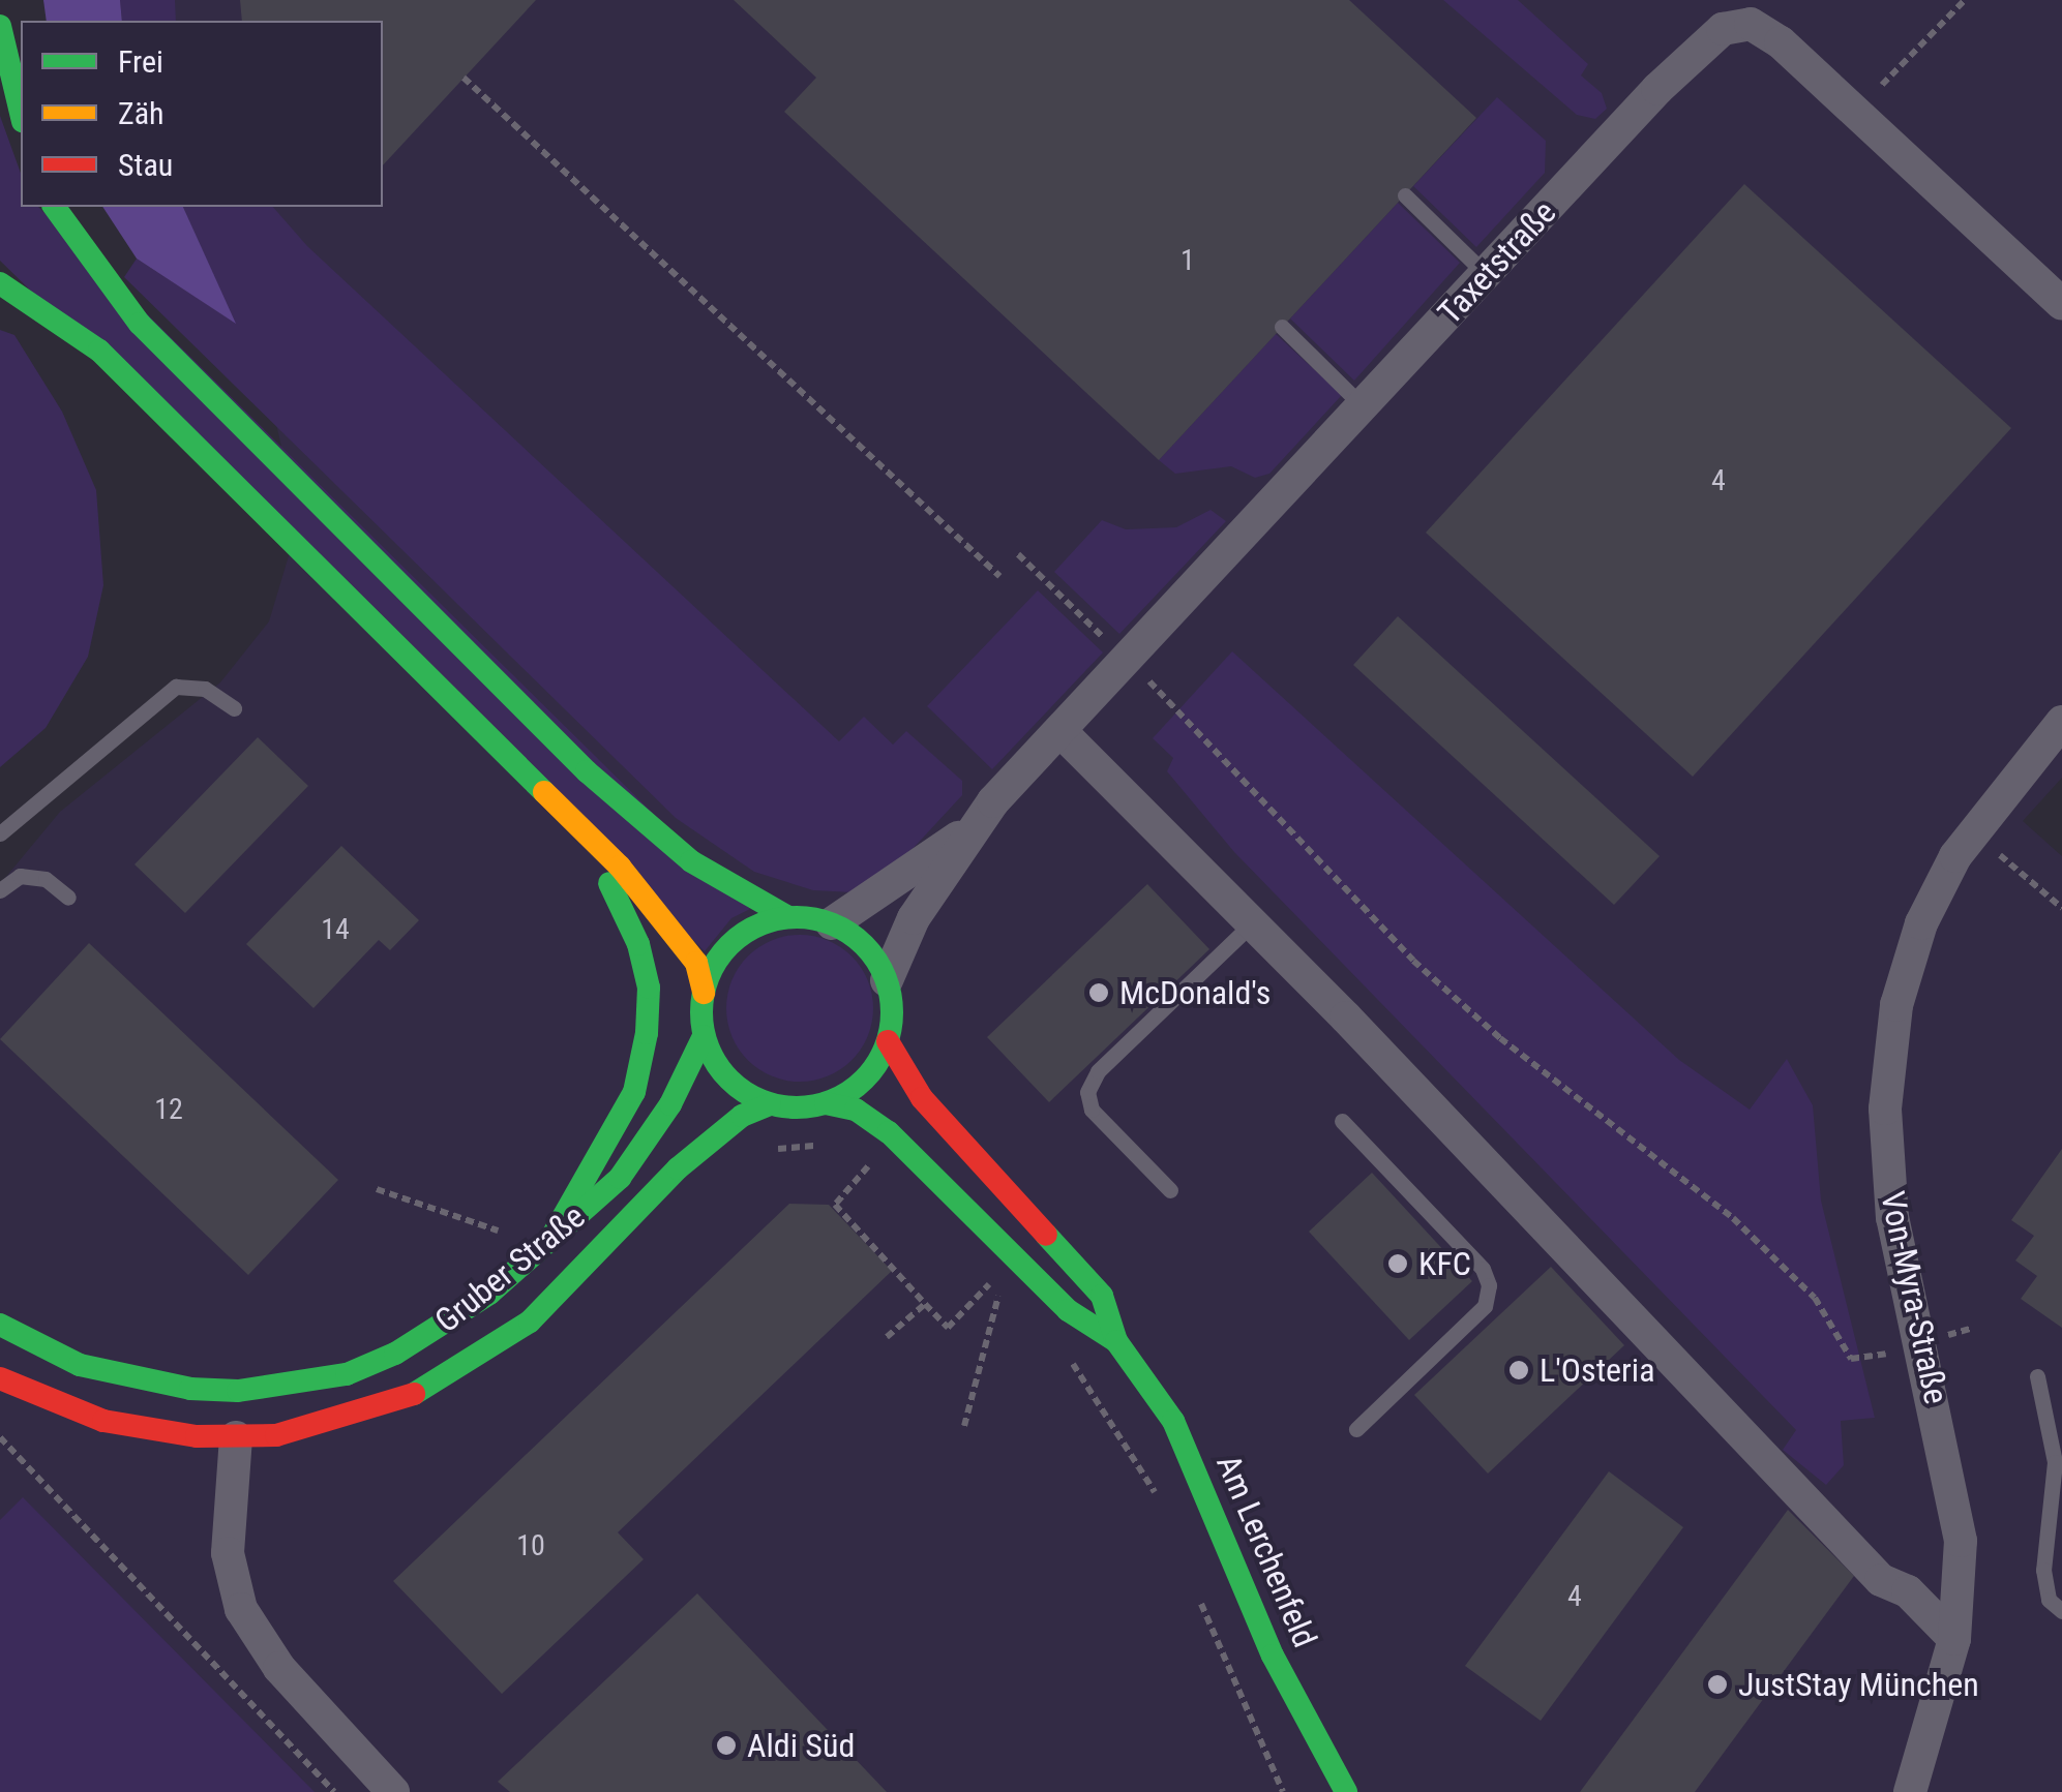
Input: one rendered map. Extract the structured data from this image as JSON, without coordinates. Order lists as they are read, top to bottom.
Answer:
{
  "streets": {
    "main road": ["Gruber Straße", "Am Lerchenfeld"],
    "street": ["Taxetstraße", "Von-Myra-Straße"]
  },
  "crossings": [
    ["Taxetstraße", "Gruber Straße"],
    ["Taxetstraße", "Am Lerchenfeld"],
    ["Gruber Straße", "Am Lerchenfeld"]
  ],
  "places": [
    "McDonald's",
    "KFC",
    "L'Osteria",
    "JustStay München",
    "Aldi Süd"
  ],
  "house_numbers": [
    "1",
    "4",
    "14",
    "12",
    "10",
    "4"
  ],
  "legend": ["Frei", "Zäh", "Stau"]
}
